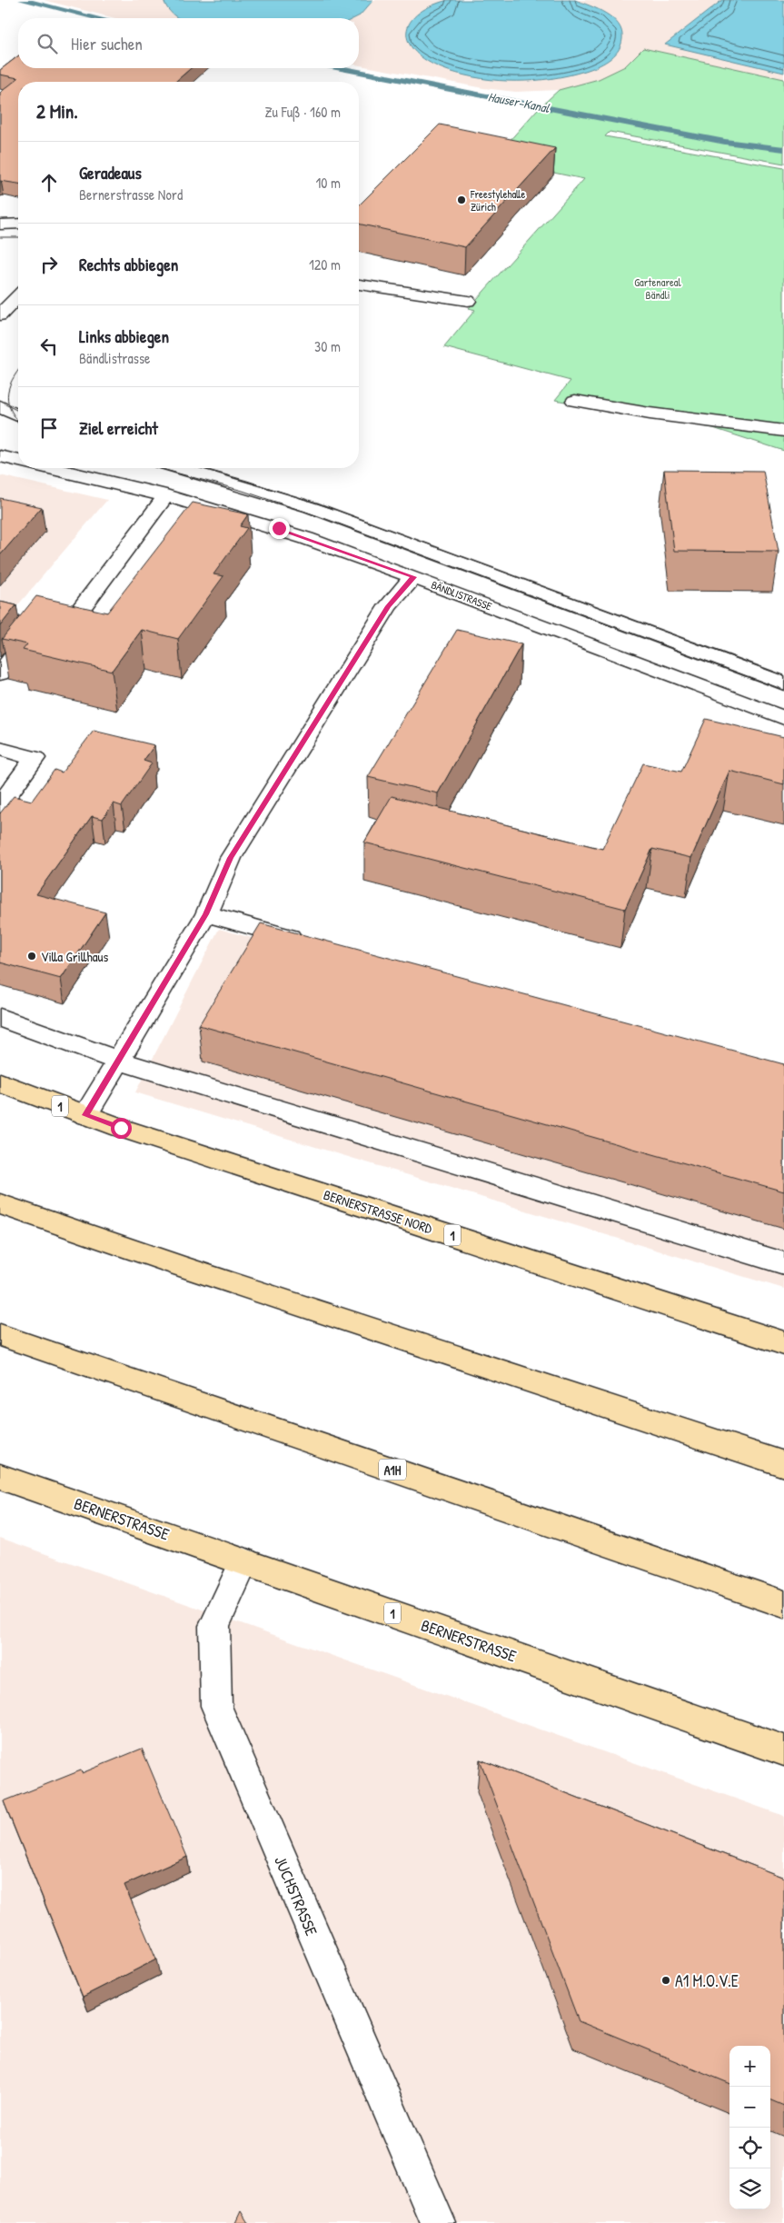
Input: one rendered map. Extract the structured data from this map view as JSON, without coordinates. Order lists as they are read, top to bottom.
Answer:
{
  "streets": {
    "main road": [
      "1",
      "BERNERSTRASSE NORD",
      "A1H",
      "BERNERSTRASSE"
    ],
    "street": ["BÄNDLISTRASSE", "JUCHSTRASSE"]
  },
  "crossings": [
    ["BERNERSTRASSE", "JUCHSTRASSE"]
  ],
  "water": ["Hauser-Kanal"],
  "parks": ["Gartenareal Bändli"],
  "places": ["Freestylehalle Zürich", "Villa Grillhaus", "A1 M.O.V.E"],
  "page": {
    "search": "Hier suchen",
    "heading": ["2 Min.", "Zu Fuß · 160 m"],
    "list": [
      ["Geradeaus", "Bernerstrasse Nord", "10 m"],
      ["Rechts abbiegen", "120 m"],
      ["Links abbiegen", "Bändlistrasse", "30 m"],
      "Ziel erreicht"
    ],
    "map_buttons": ["+", "−"]
  }
}
